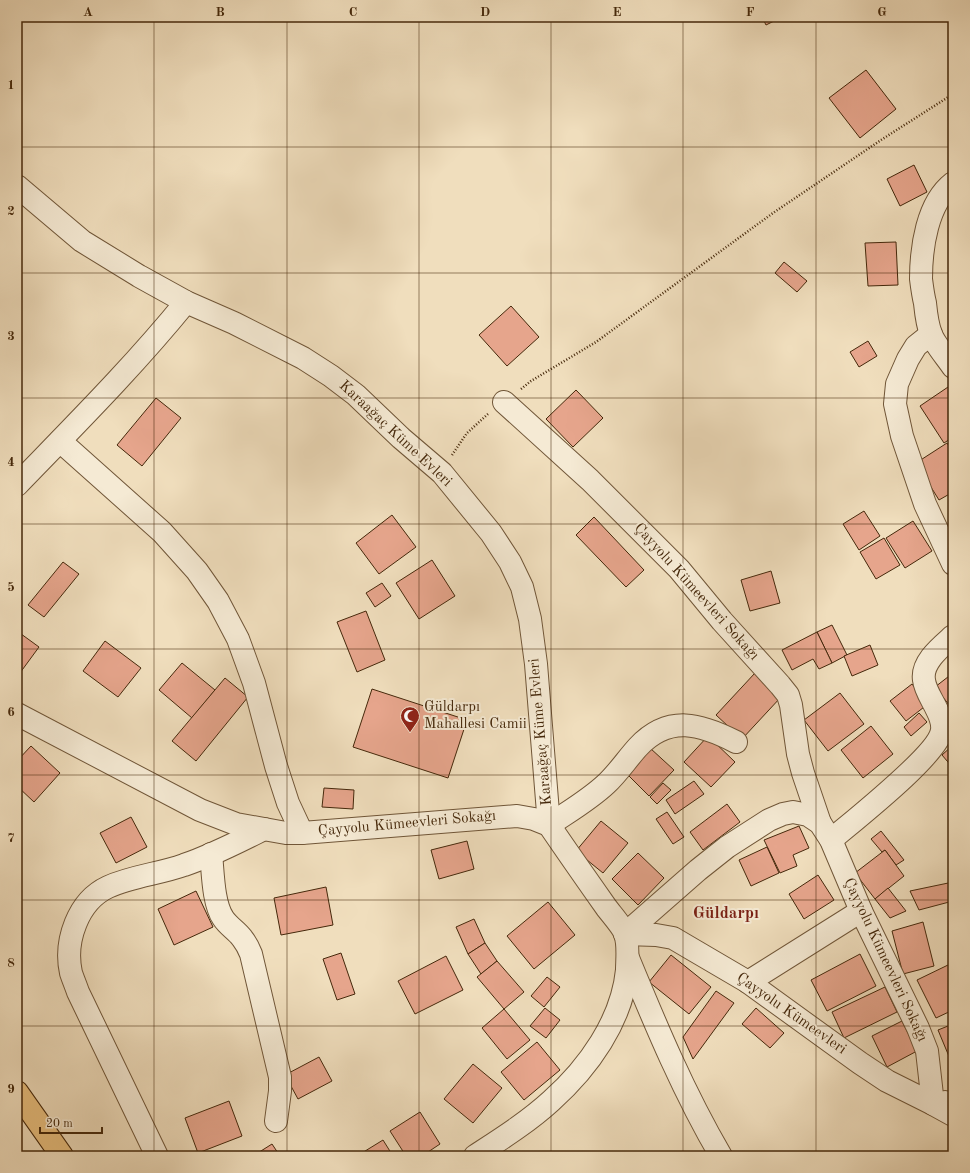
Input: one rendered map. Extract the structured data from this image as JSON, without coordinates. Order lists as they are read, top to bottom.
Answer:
{
  "streets": {
    "street": ["Karaağaç Küme Evleri", "Çayyolu Kümeevleri Sokağı", "Çayyolu Kümeevleri"]
  },
  "crossings": [
    ["Karaağaç Küme Evleri", "Çayyolu Kümeevleri Sokağı"],
    ["Çayyolu Kümeevleri Sokağı", "Çayyolu Kümeevleri"]
  ],
  "districts": ["Güldarpı"],
  "places": {
    "mosque": ["Güldarpı Mahallesi Camii"]
  },
  "scale_bar": "20 m",
  "grid": {
    "columns": [
      "A",
      "B",
      "C",
      "D",
      "E",
      "F",
      "G"
    ],
    "rows": [
      "1",
      "2",
      "3",
      "4",
      "5",
      "6",
      "7",
      "8",
      "9"
    ]
  }
}
